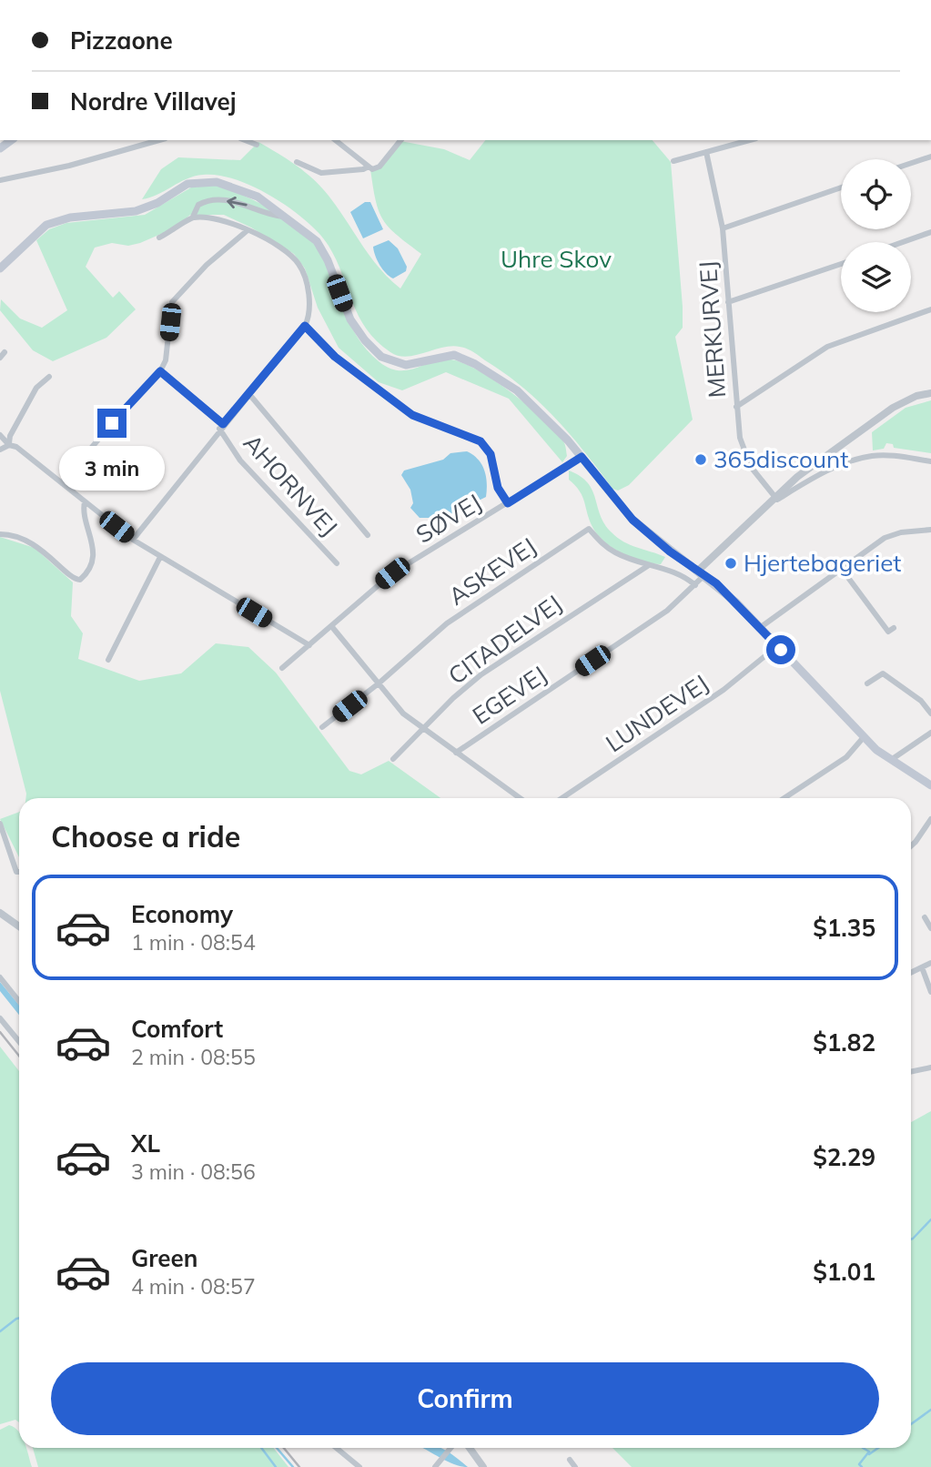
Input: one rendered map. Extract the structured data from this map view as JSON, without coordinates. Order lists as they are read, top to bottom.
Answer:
{
  "streets": {
    "street": [
      "MERKURVEJ",
      "AHORNVEJ",
      "SØVEJ",
      "ASKEVEJ",
      "CITADELVEJ",
      "EGEVEJ",
      "LUNDEVEJ"
    ]
  },
  "crossings": [
    ["ASKEVEJ", "CITADELVEJ"],
    ["ASKEVEJ", "EGEVEJ"]
  ],
  "parks": ["Uhre Skov"],
  "places": ["365discount", "Hjertebageriet"],
  "page": {
    "banner": ["Pizzaone", "Nordre Villavej"],
    "bubble": "3 min",
    "heading": "Choose a ride",
    "list": [
      {
        "name": "Economy",
        "note": "1 min · 08:54",
        "value": "$1.35"
      },
      {
        "name": "Comfort",
        "note": "2 min · 08:55",
        "value": "$1.82"
      },
      {
        "name": "XL",
        "note": "3 min · 08:56",
        "value": "$2.29"
      },
      {
        "name": "Green",
        "note": "4 min · 08:57",
        "value": "$1.01"
      }
    ],
    "buttons": "Confirm"
  }
}
